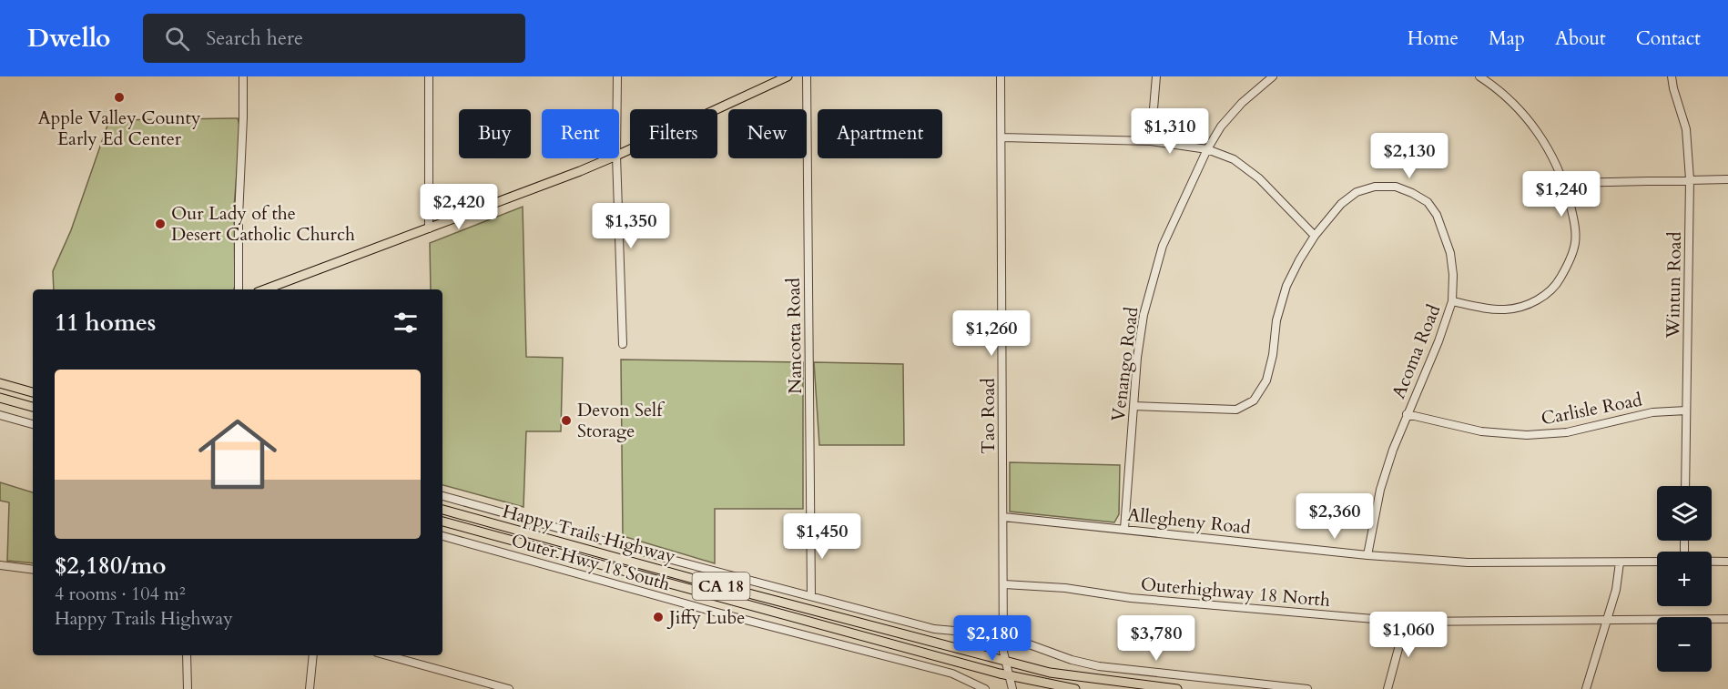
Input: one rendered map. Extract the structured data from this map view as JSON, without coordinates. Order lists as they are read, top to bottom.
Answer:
{
  "streets": {
    "main road": ["Happy Trails Highway", "CA 18"],
    "street": [
      "Wintun Road",
      "Nancotta Road",
      "Acoma Road",
      "Venango Road",
      "Carlisle Road",
      "Tao Road",
      "Allegheny Road",
      "Outer Hwy 18 South",
      "Outerhighway 18 North"
    ]
  },
  "crossings": [
    ["Wintun Road", "Carlisle Road"],
    ["Acoma Road", "Venango Road"],
    ["Acoma Road", "Carlisle Road"],
    ["Acoma Road", "Allegheny Road"],
    ["Venango Road", "Allegheny Road"],
    ["Tao Road", "Allegheny Road"],
    ["Tao Road", "Happy Trails Highway"],
    ["Tao Road", "Outerhighway 18 North"]
  ],
  "places": [
    "Apple Valley County Early Ed Center",
    "Our Lady of the Desert Catholic Church",
    "Devon Self Storage",
    "Jiffy Lube"
  ],
  "page": {
    "header": "Dwello",
    "search": "Search here",
    "nav": [
      "Home",
      "Map",
      "About",
      "Contact"
    ],
    "price": [
      "$1,310",
      "$2,130",
      "$1,240",
      "$2,420",
      "$1,350",
      "$1,260",
      "$2,360",
      "$1,450",
      "$1,060",
      "$2,180",
      "$3,780"
    ],
    "chip": [
      "Buy",
      "Rent",
      "Filters",
      "New",
      "Apartment"
    ],
    "heading": "11 homes",
    "list": [
      {
        "name": "$2,180/mo",
        "note": "4 rooms · 104 m² · Happy Trails Highway"
      }
    ],
    "map_buttons": ["+", "−"]
  }
}
